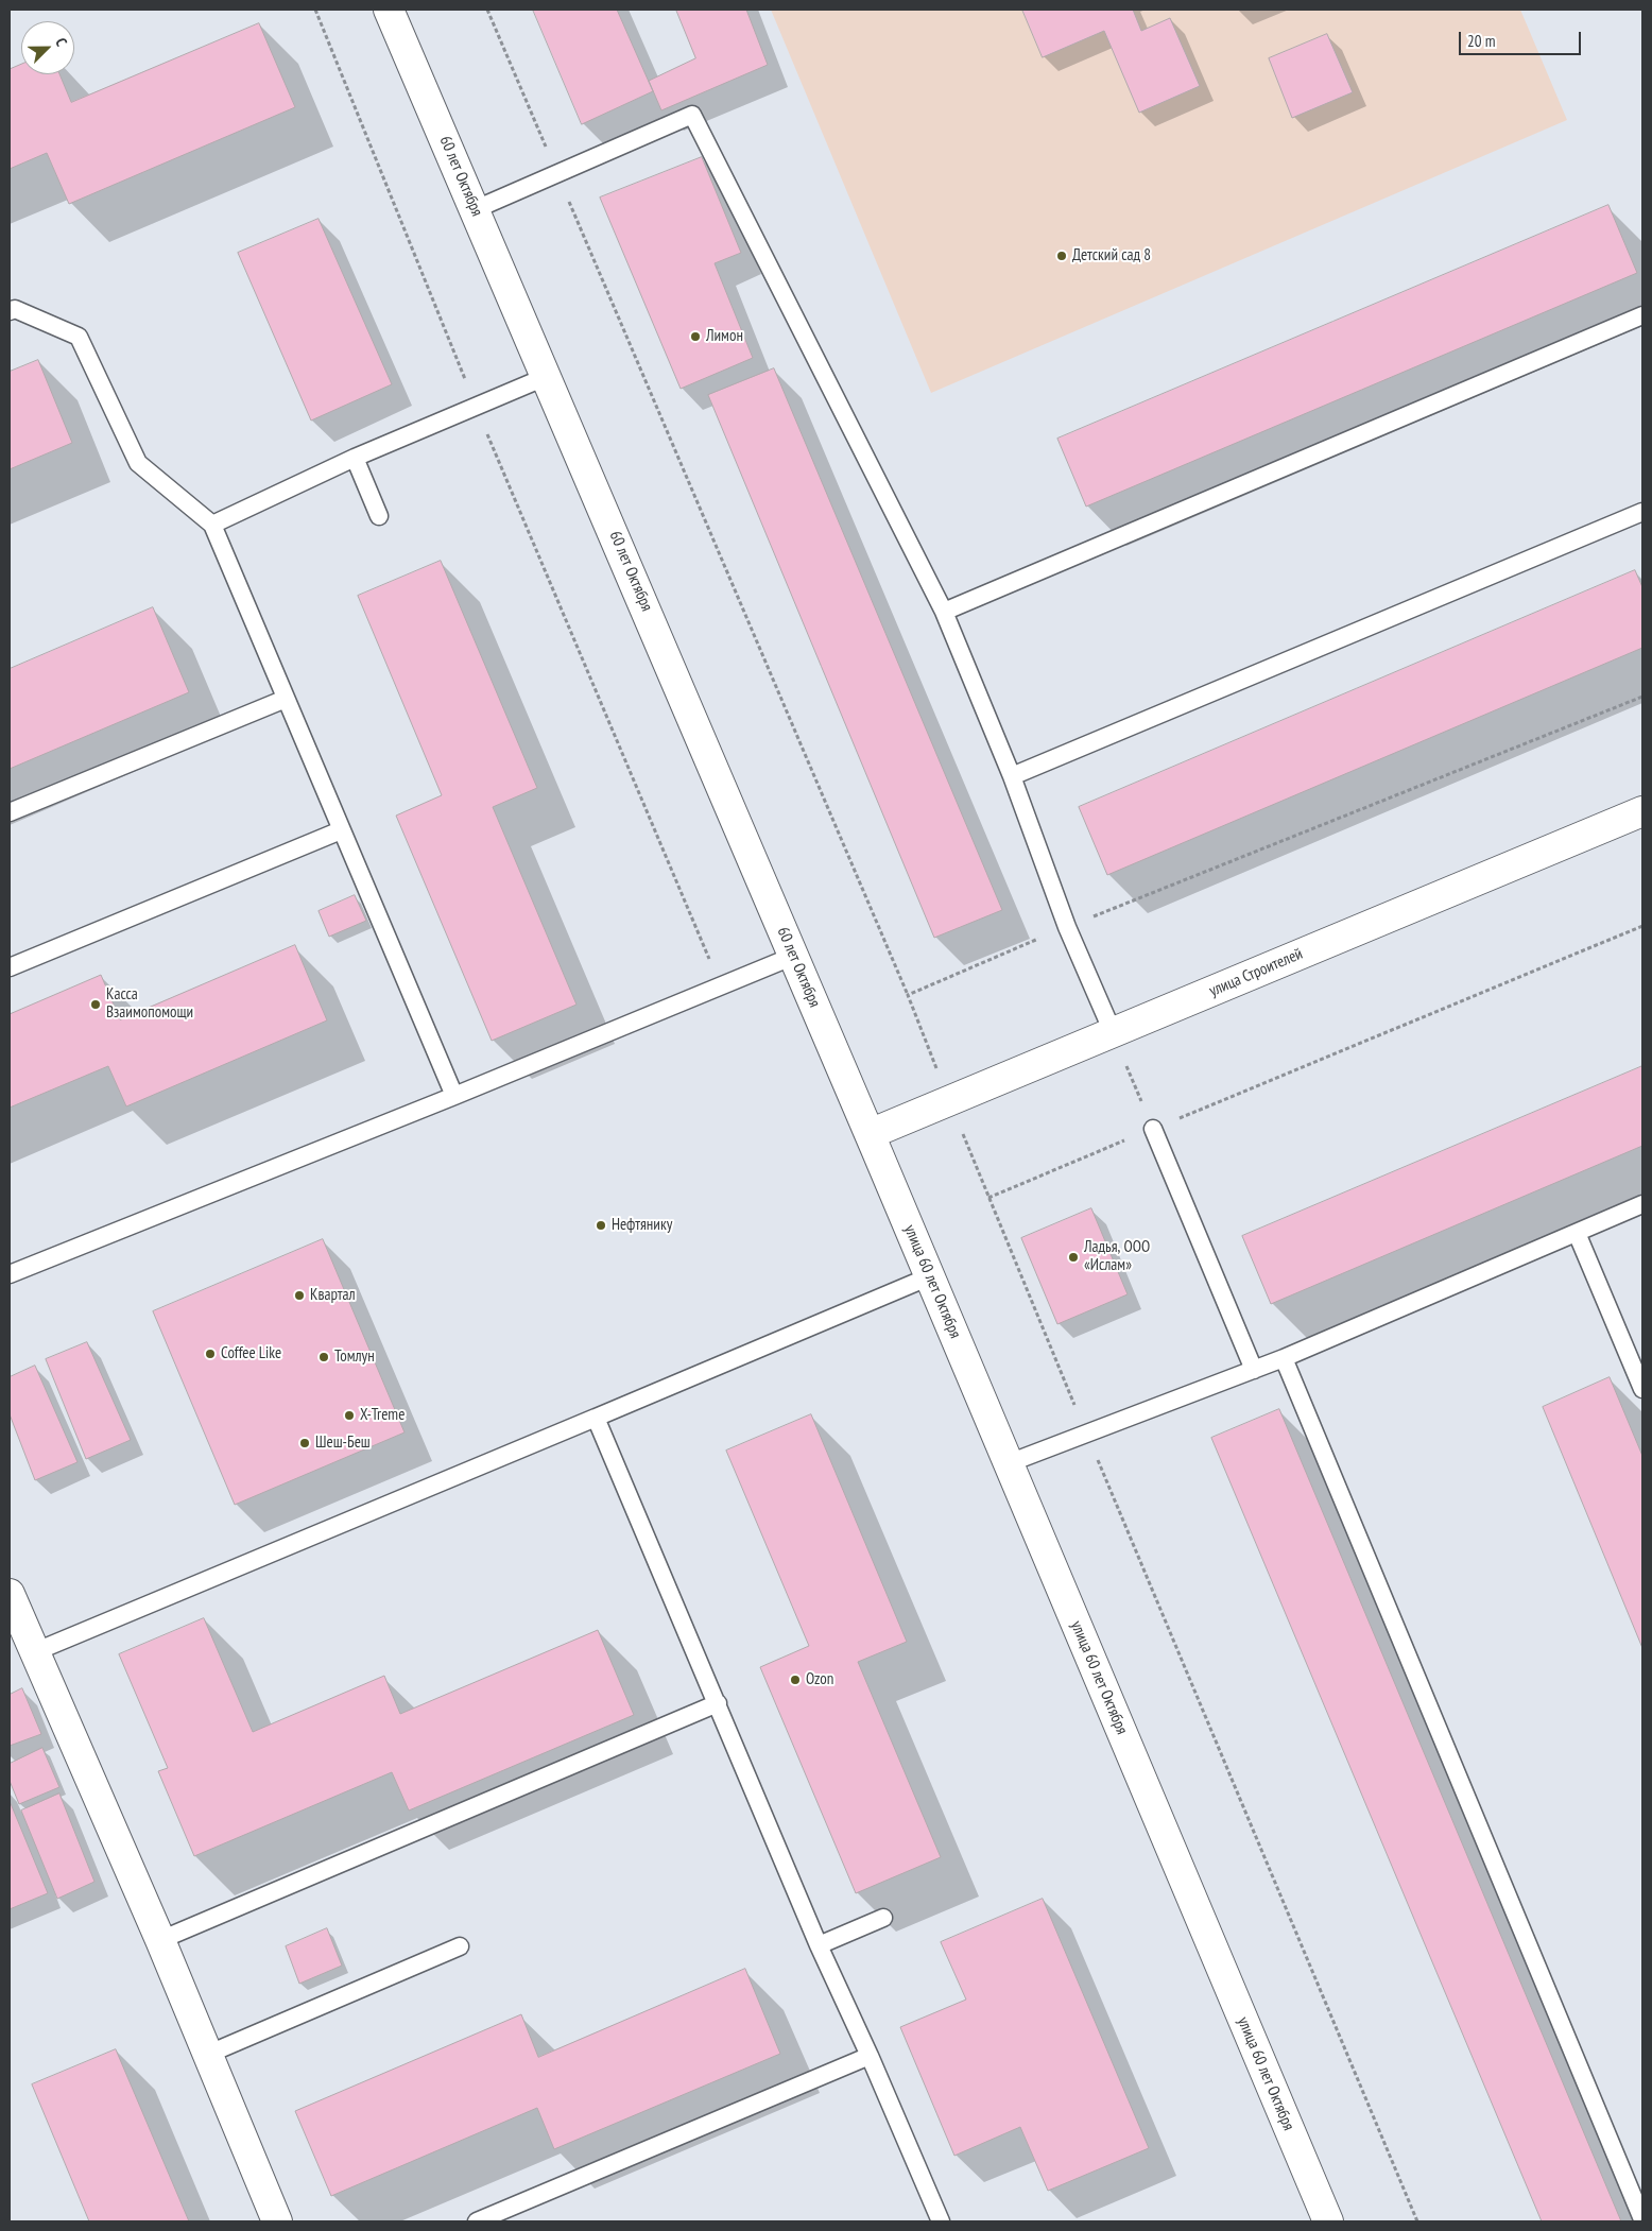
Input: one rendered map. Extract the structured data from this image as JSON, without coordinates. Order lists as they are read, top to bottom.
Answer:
{
  "streets": {
    "main road": ["60 лет Октября", "улица Строителей", "улица 60 лет Октября"]
  },
  "crossings": [
    ["60 лет Октября", "улица Строителей"],
    ["60 лет Октября", "улица 60 лет Октября"],
    ["улица Строителей", "улица 60 лет Октября"]
  ],
  "places": [
    "Детский сад 8",
    "Лимон",
    "Касса Взаимопомощи",
    "Нефтянику",
    "Ладья, ООО «Ислам»",
    "Квартал",
    "Coffee Like",
    "Томлун",
    "X-Treme",
    "Шеш-Беш",
    "Ozon"
  ],
  "scale_bar": "20 m",
  "north": "top right"
}
